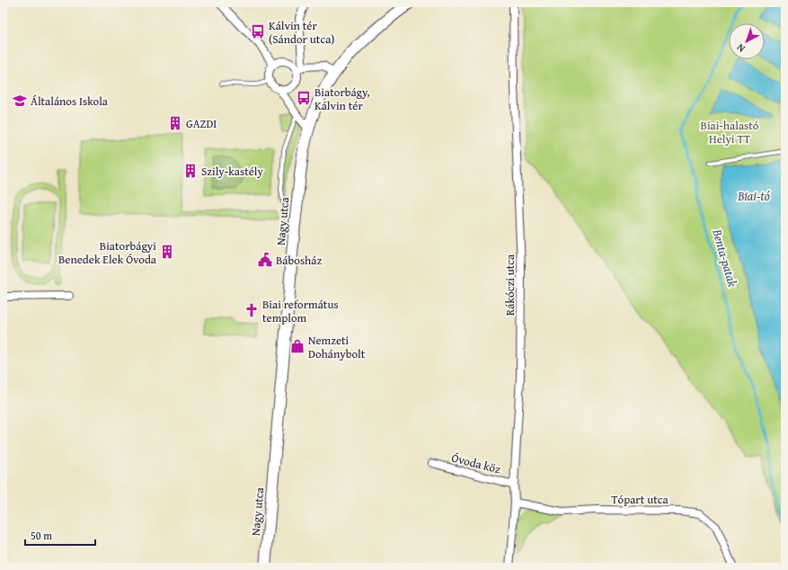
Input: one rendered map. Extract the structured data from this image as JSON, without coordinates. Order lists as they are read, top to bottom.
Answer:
{
  "streets": {
    "main road": ["Nagy utca"],
    "street": ["Rákóczi utca", "Óvoda köz", "Tópart utca"]
  },
  "crossings": [
    ["Rákóczi utca", "Óvoda köz"],
    ["Rákóczi utca", "Tópart utca"]
  ],
  "water": ["Biai-tó", "Benta-patak"],
  "parks": ["Biai-halastó Helyi TT"],
  "places": {
    "bus stop": ["Kálvin tér (Sándor utca)", "Biatorbágy, Kálvin tér"],
    "school or university": ["Általános Iskola"],
    "building": ["GAZDI", "Szily-kastély", "Biatorbágyi Benedek Elek Óvoda"],
    "public building": ["Bábosház"],
    "church": ["Biai református templom"],
    "shop": ["Nemzeti Dohánybolt"]
  },
  "scale_bar": "50 m",
  "north": "bottom left"
}
